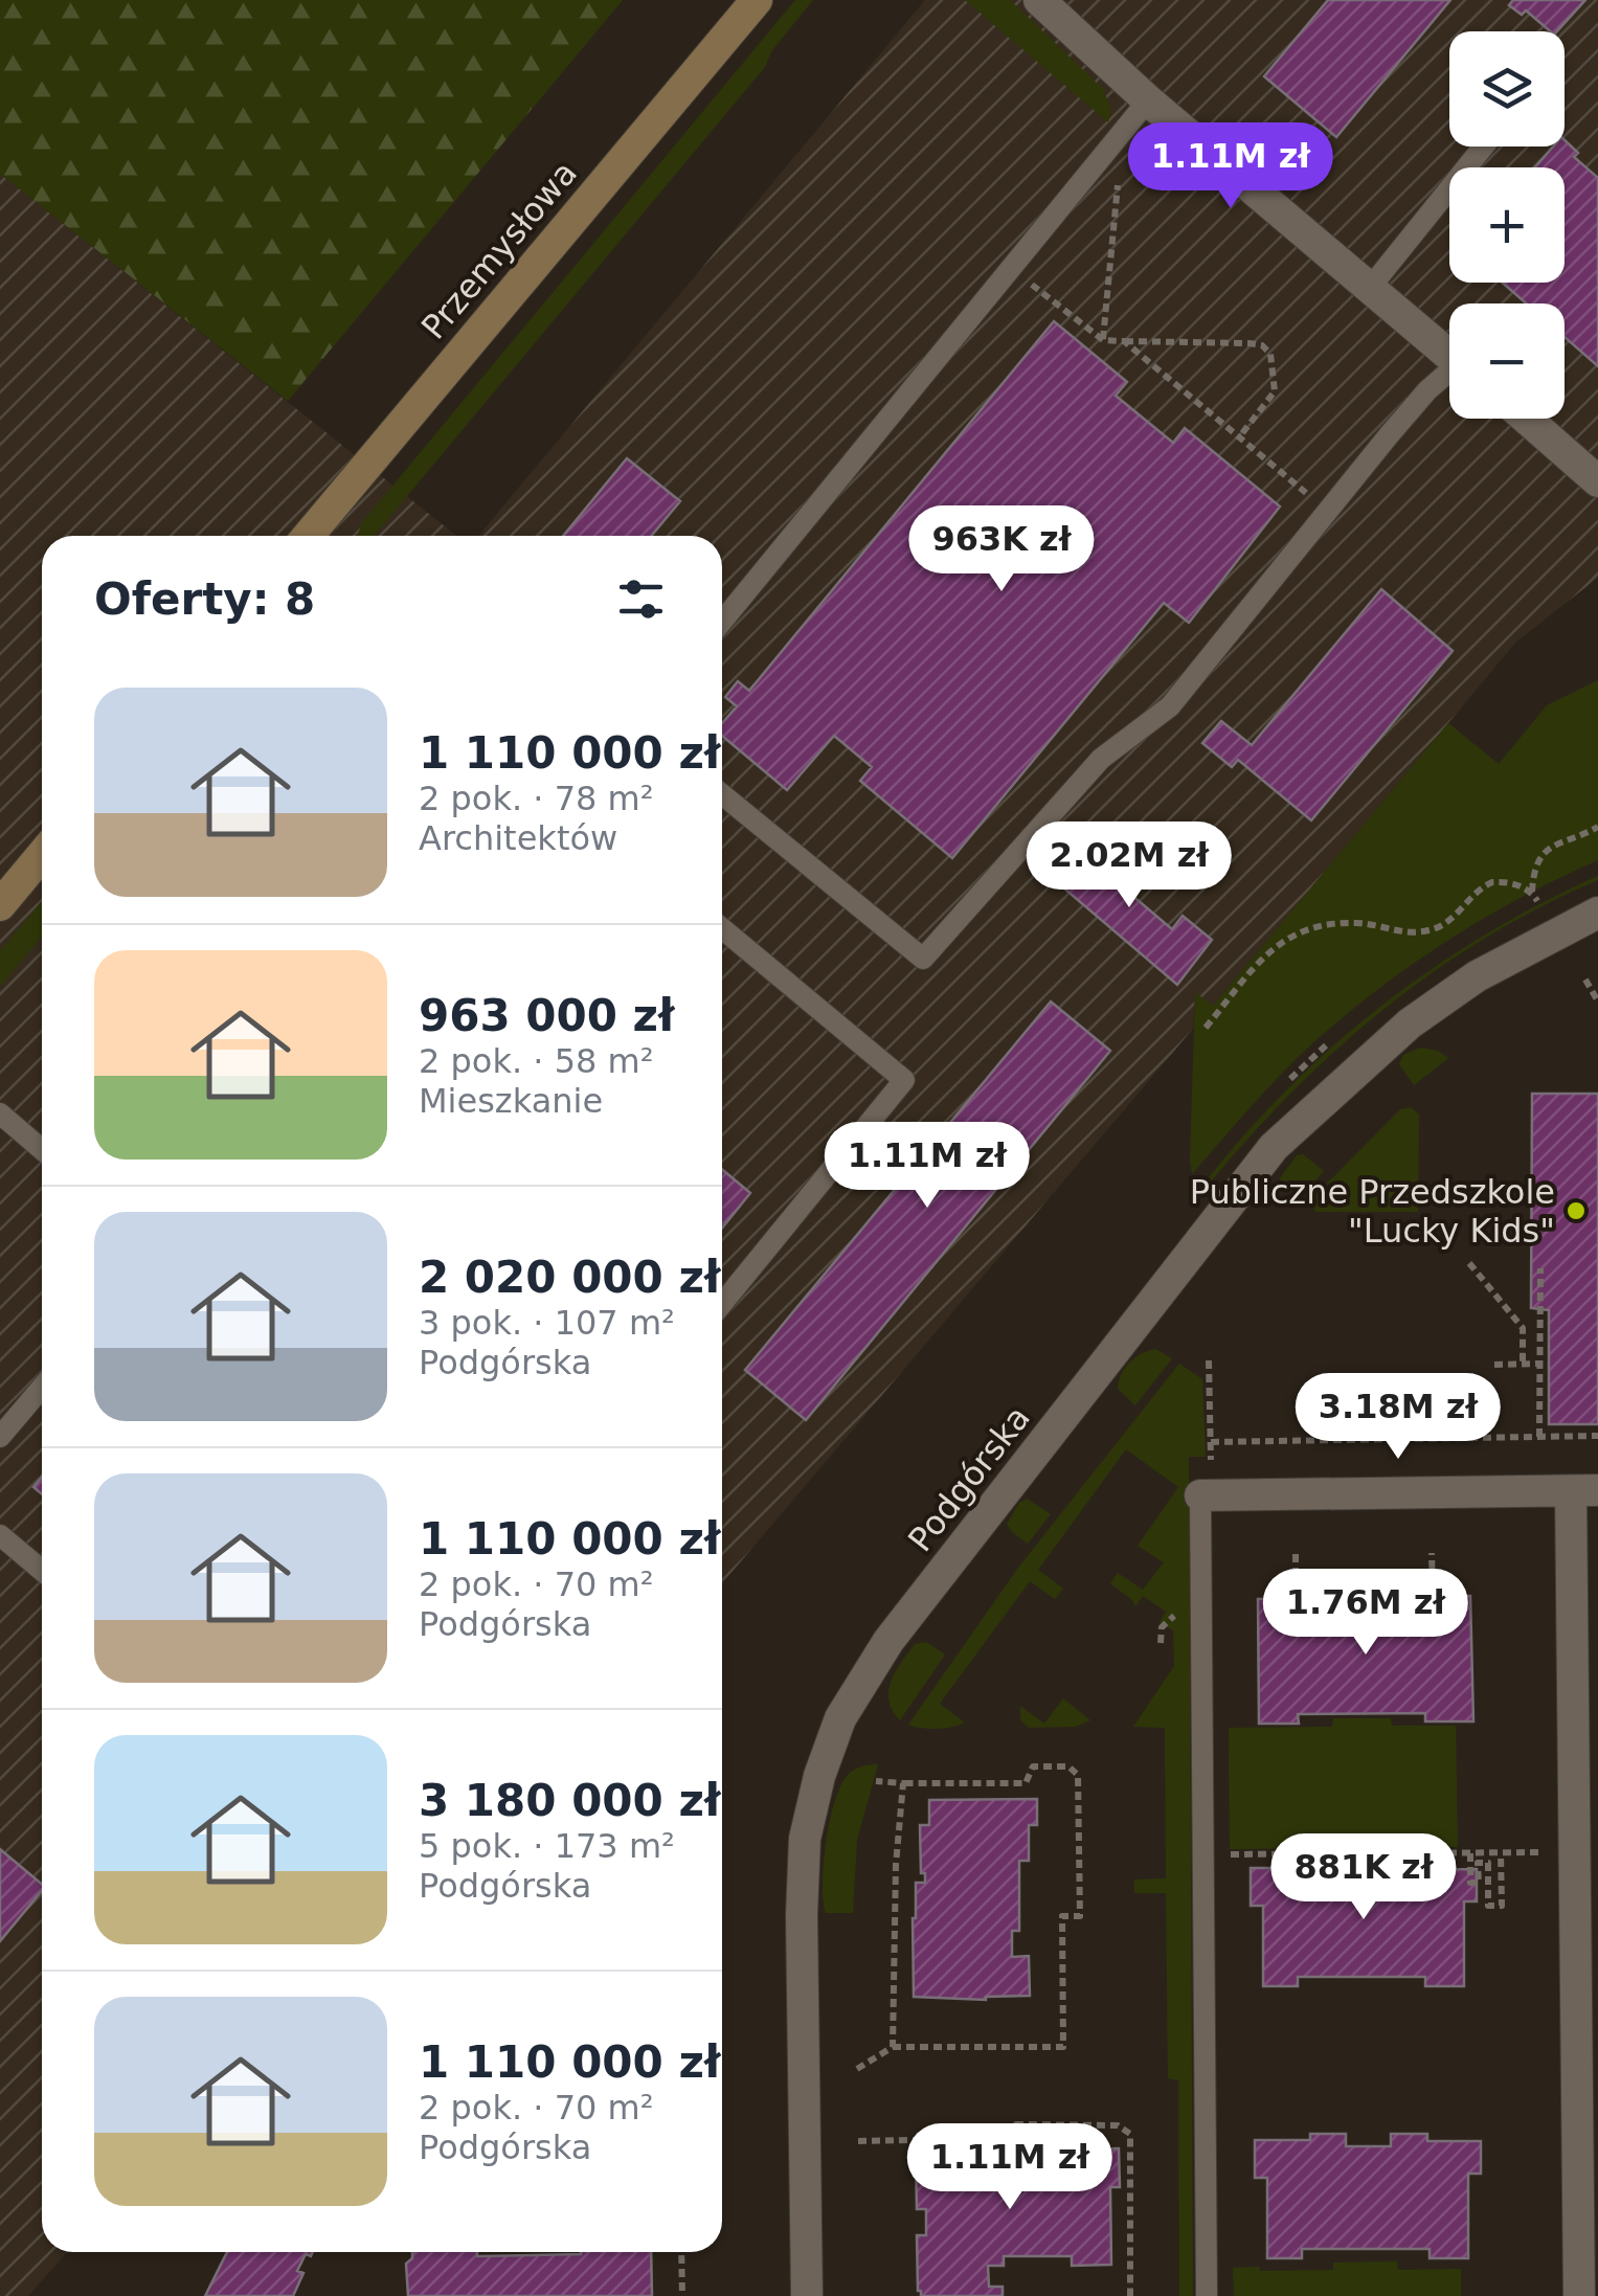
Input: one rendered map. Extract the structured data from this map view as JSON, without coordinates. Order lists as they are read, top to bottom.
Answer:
{
  "streets": {
    "street": ["Przemysłowa", "Podgórska"]
  },
  "places": ["Publiczne Przedszkole \"Lucky Kids\""],
  "page": {
    "map_buttons": ["+", "−"],
    "price": [
      "1.11M zł",
      "963K zł",
      "2.02M zł",
      "1.11M zł",
      "3.18M zł",
      "1.76M zł",
      "881K zł",
      "1.11M zł"
    ],
    "heading": "Oferty: 8",
    "list": [
      {
        "name": "1 110 000 zł",
        "note": "2 pok. · 78 m² · Architektów"
      },
      {
        "name": "963 000 zł",
        "note": "2 pok. · 58 m² · Mieszkanie"
      },
      {
        "name": "2 020 000 zł",
        "note": "3 pok. · 107 m² · Podgórska"
      },
      {
        "name": "1 110 000 zł",
        "note": "2 pok. · 70 m² · Podgórska"
      },
      {
        "name": "3 180 000 zł",
        "note": "5 pok. · 173 m² · Podgórska"
      },
      {
        "name": "1 110 000 zł",
        "note": "2 pok. · 70 m² · Podgórska"
      }
    ]
  }
}
